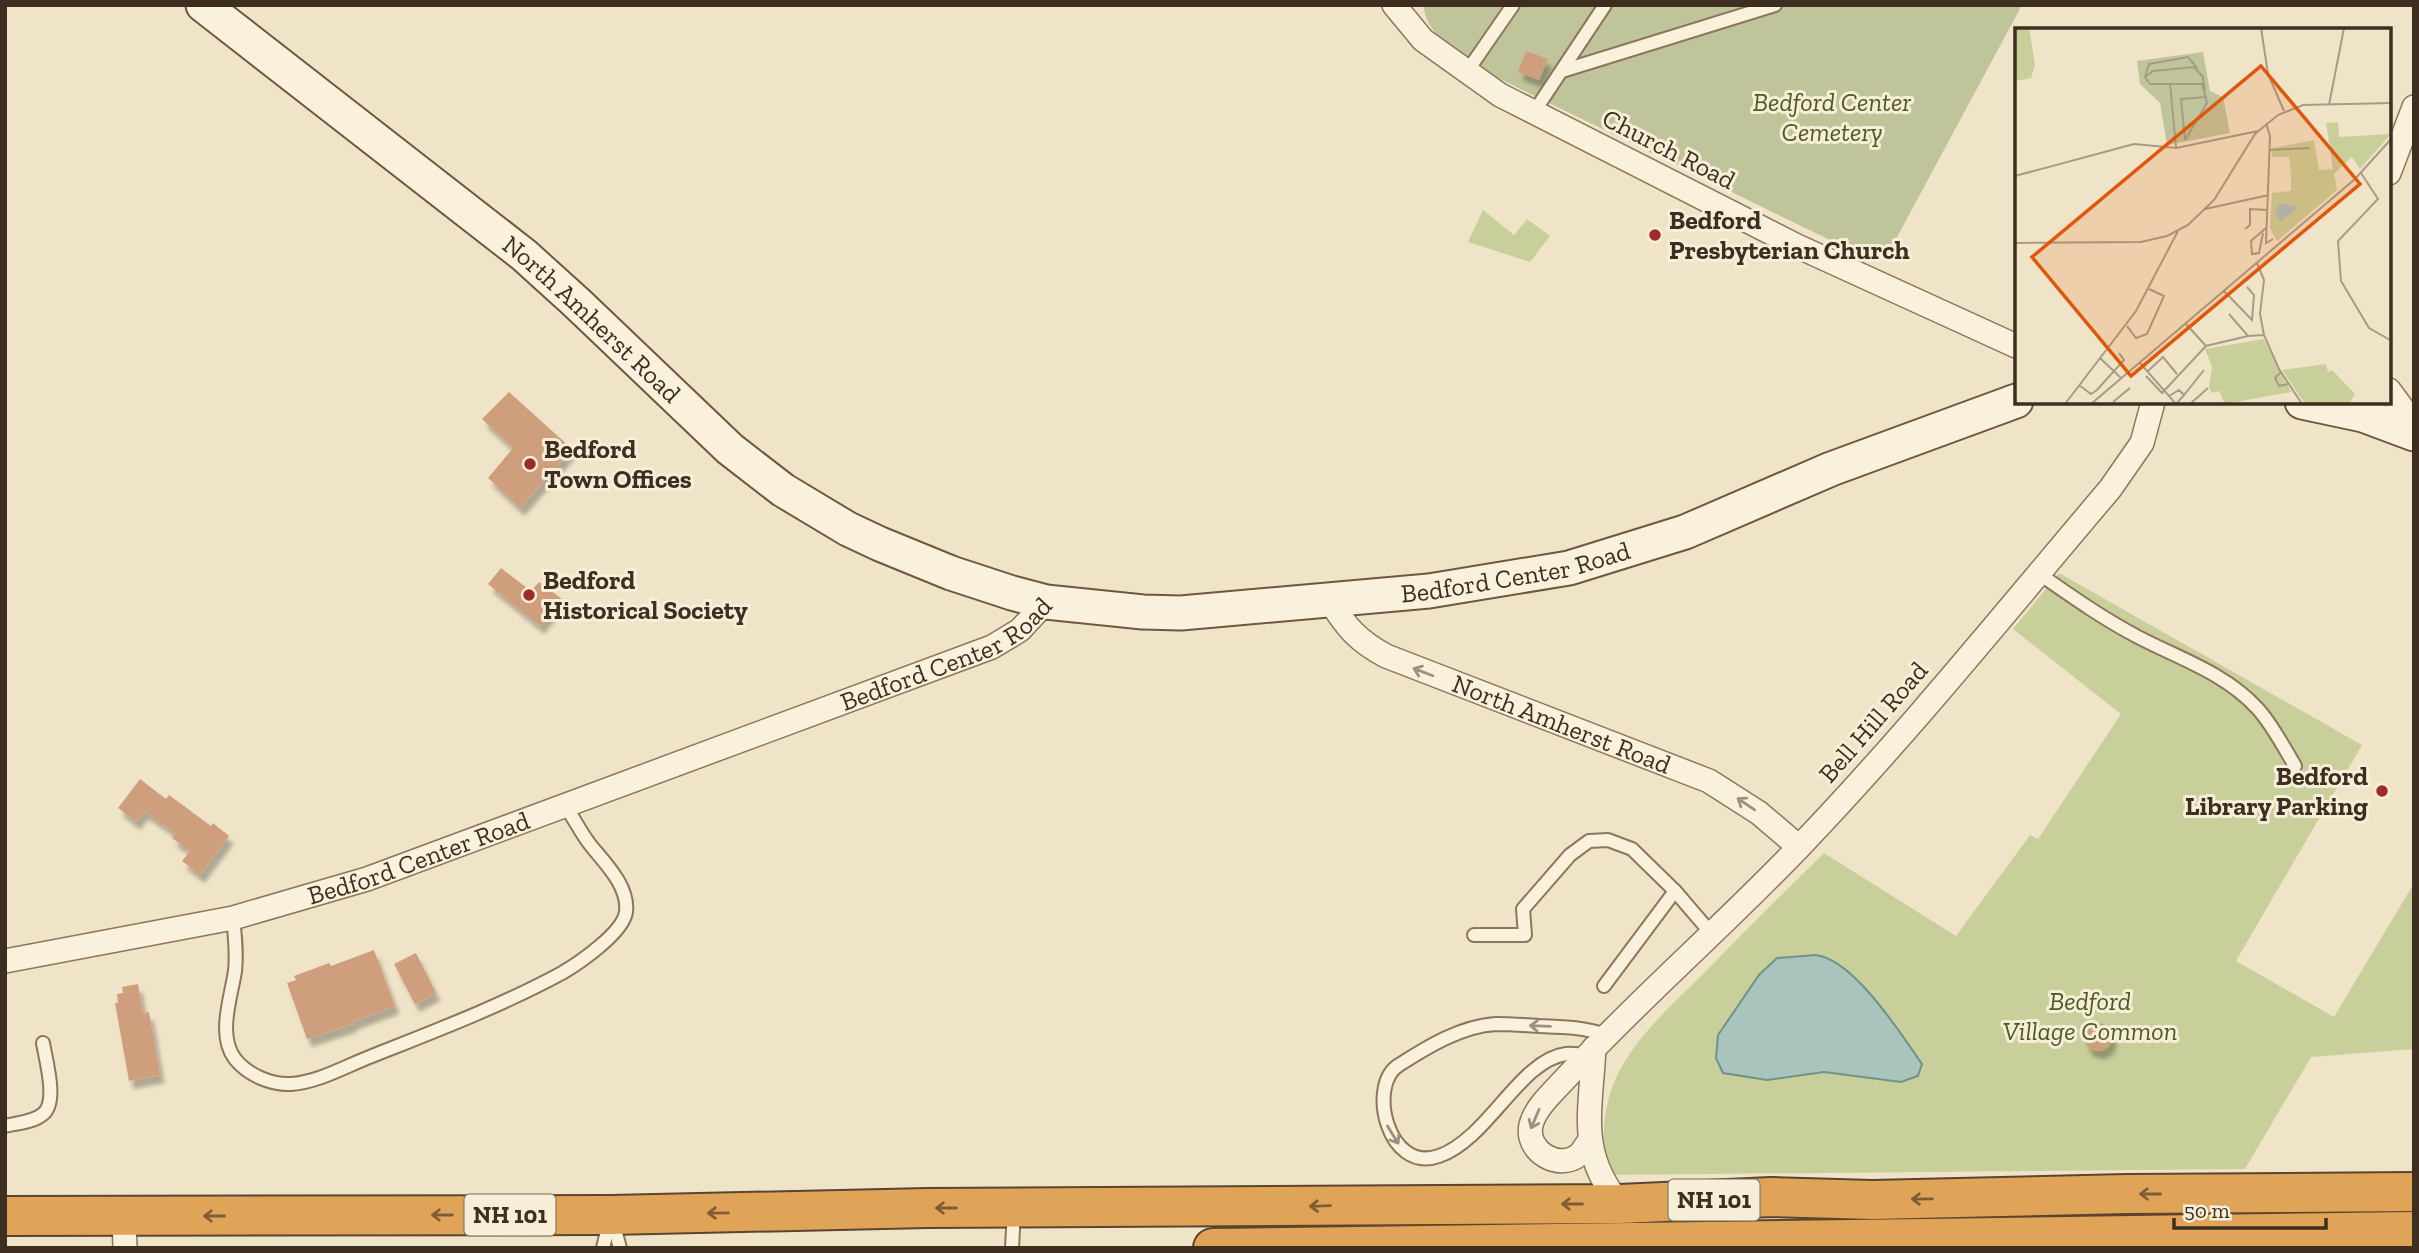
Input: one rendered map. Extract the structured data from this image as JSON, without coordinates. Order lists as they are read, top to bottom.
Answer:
{
  "streets": {
    "highway": ["NH 101"],
    "street": [
      "Church Road",
      "North Amherst Road",
      "Bedford Center Road",
      "Bell Hill Road"
    ]
  },
  "crossings": [
    ["North Amherst Road", "Bedford Center Road"],
    ["North Amherst Road", "Bell Hill Road"]
  ],
  "parks": ["Bedford Center Cemetery", "Bedford Village Common"],
  "places": [
    "Bedford Presbyterian Church",
    "Bedford Town Offices",
    "Bedford Historical Society",
    "Bedford Library Parking"
  ],
  "scale_bar": "50 m"
}
